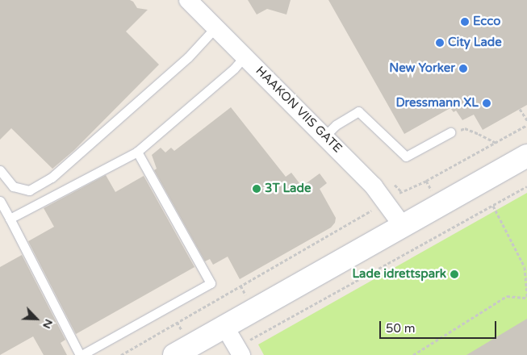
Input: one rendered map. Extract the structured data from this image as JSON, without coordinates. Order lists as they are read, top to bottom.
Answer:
{
  "streets": {
    "street": ["HAAKON VIIS GATE"]
  },
  "places": [
    "Ecco",
    "City Lade",
    "New Yorker",
    "Dressmann XL",
    "3T Lade",
    "Lade idrettspark"
  ],
  "scale_bar": "50 m",
  "north": "bottom right"
}
